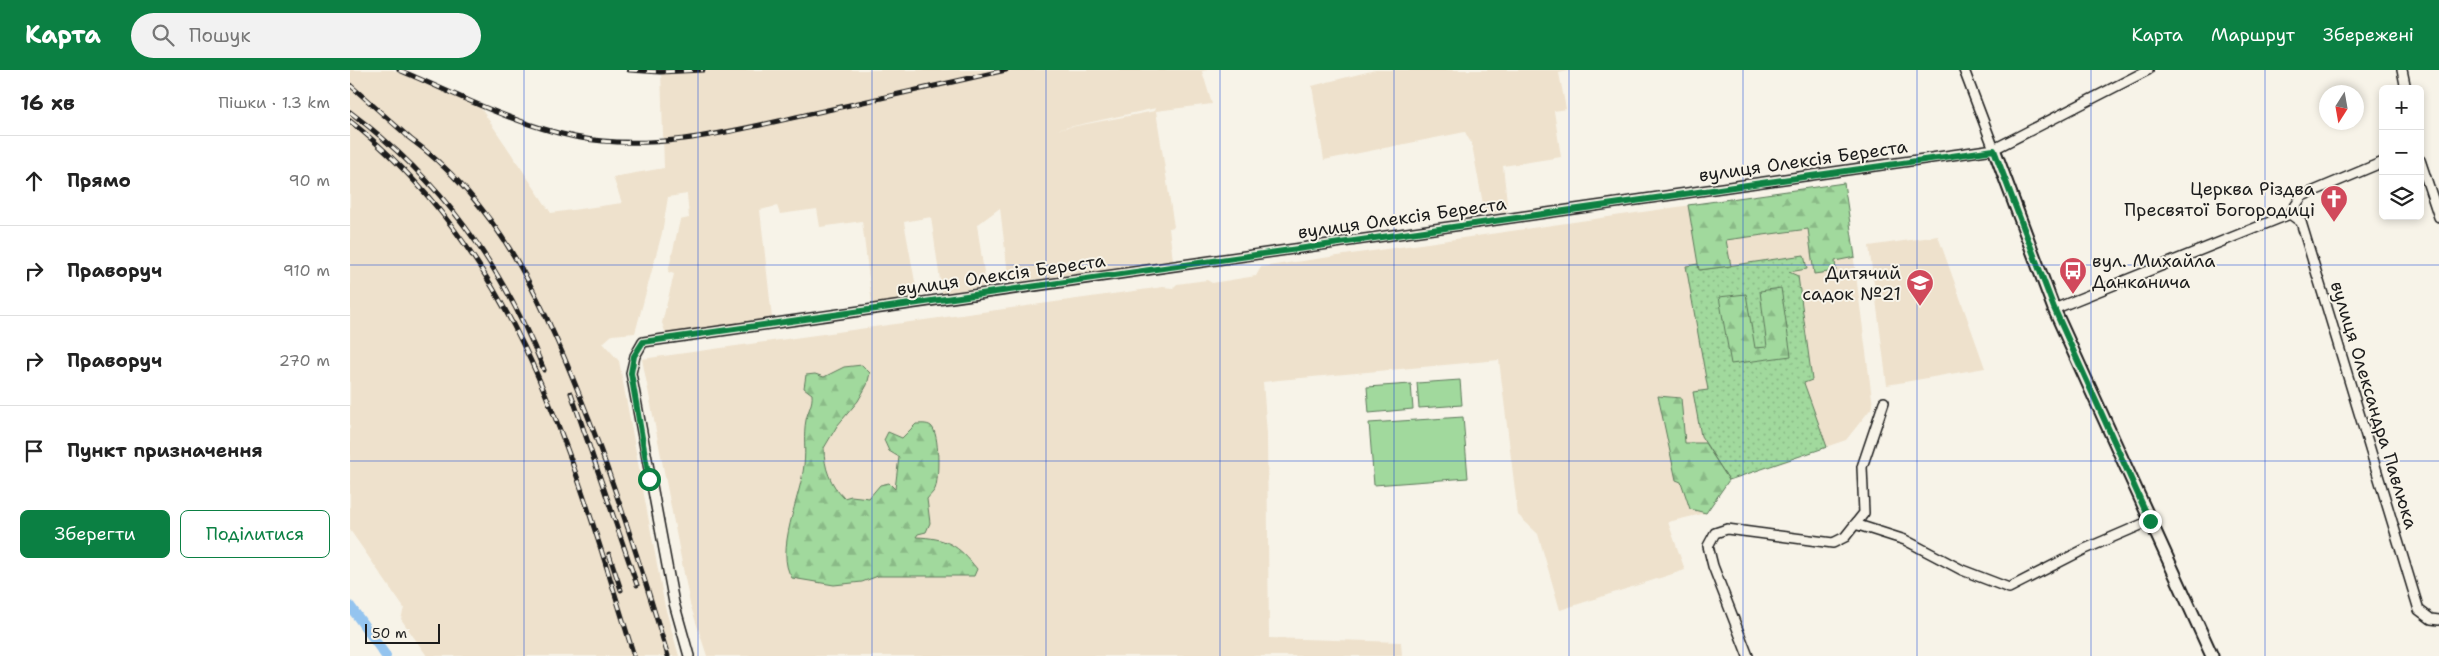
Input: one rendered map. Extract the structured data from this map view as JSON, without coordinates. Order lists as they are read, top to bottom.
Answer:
{
  "streets": {
    "street": ["вулиця Олексія Береста", "вулиця Олександра Павлюка"]
  },
  "places": {
    "church": ["Церква Різдва Пресвятої Богородиці"],
    "bus stop": ["вул. Михайла Данканича"],
    "school or university": ["Дитячий садок №21"]
  },
  "scale_bar": "50 m",
  "north": "bottom",
  "page": {
    "header": "Карта",
    "search": "Пошук",
    "nav": ["Карта", "Маршрут", "Збережені"],
    "heading": ["16 хв", "Пішки · 1.3 km"],
    "map_buttons": ["+", "−"],
    "list": [
      ["Прямо", "90 m"],
      ["Праворуч", "910 m"],
      ["Праворуч", "270 m"],
      "Пункт призначення"
    ],
    "buttons": ["Зберегти", "Поділитися"],
    "scale": "50 m"
  }
}
